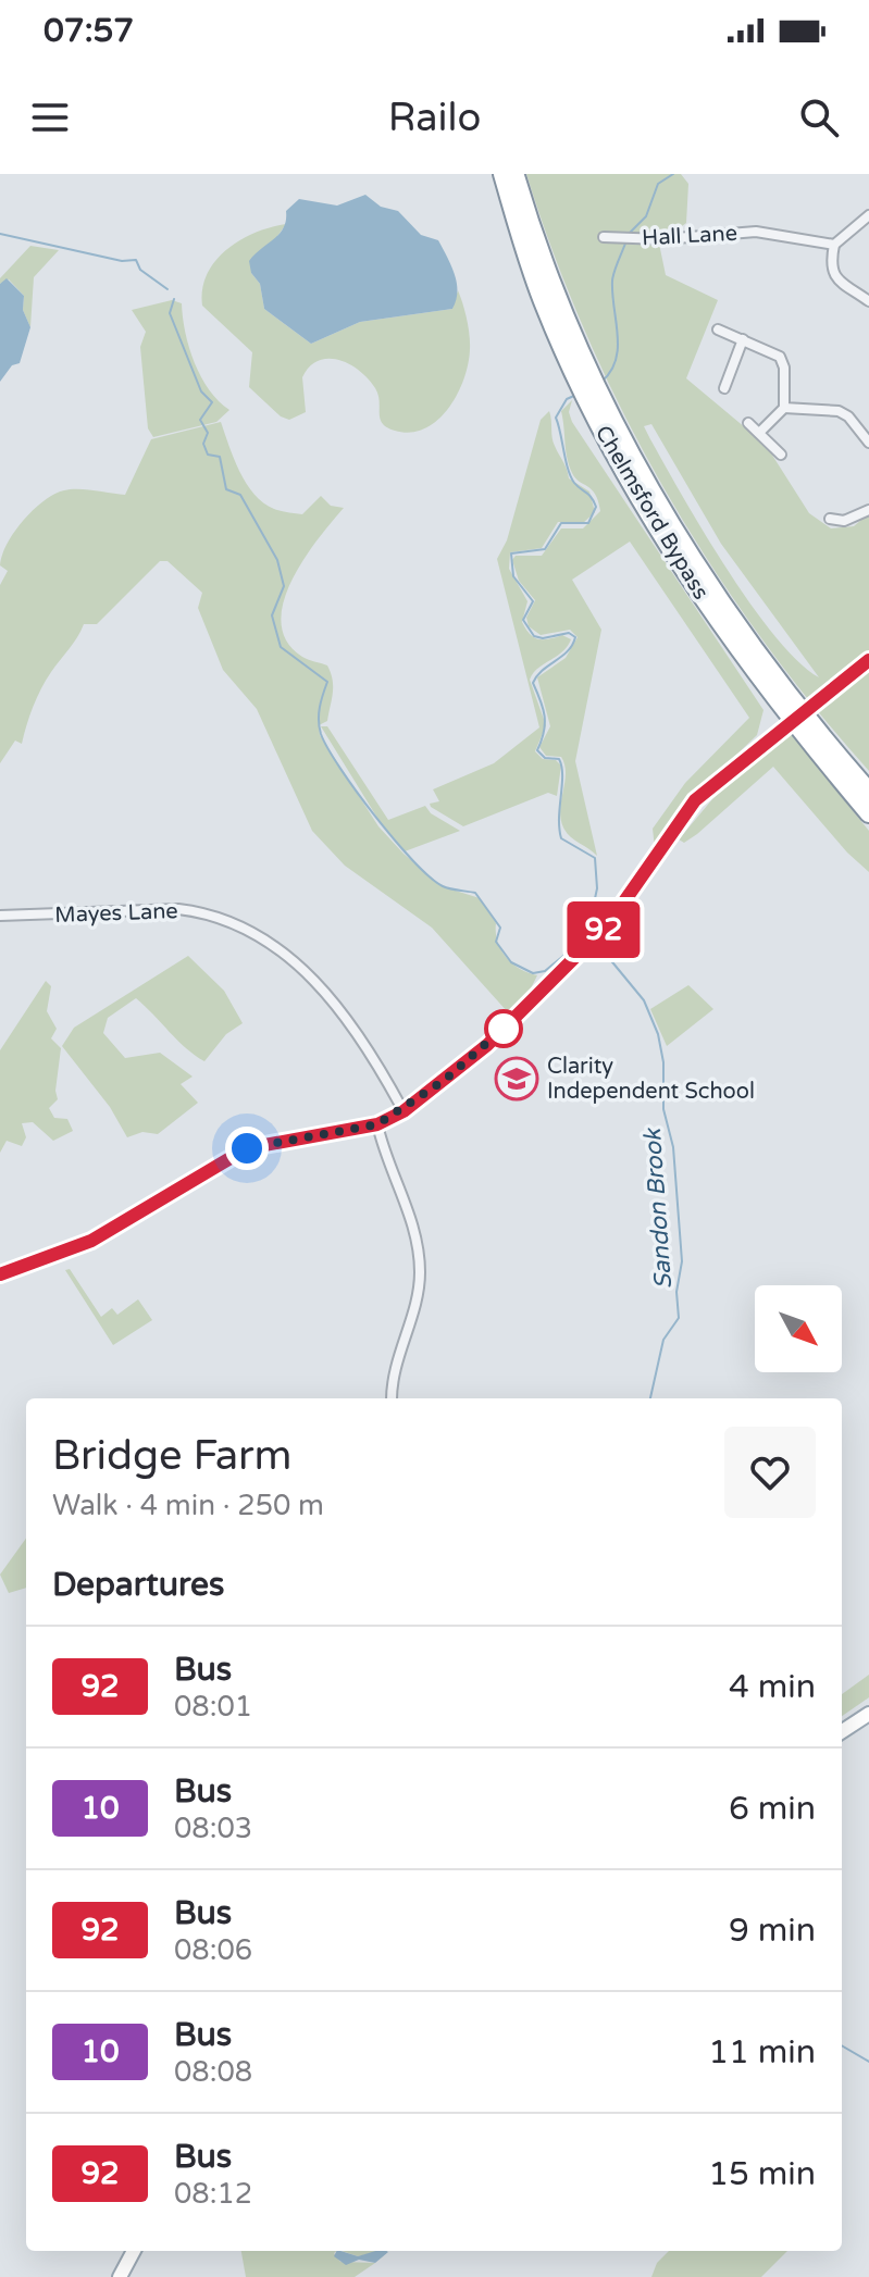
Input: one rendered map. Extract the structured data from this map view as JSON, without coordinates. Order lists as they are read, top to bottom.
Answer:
{
  "streets": {
    "highway": ["Chelmsford Bypass"],
    "street": ["Hall Lane", "Mayes Lane"]
  },
  "water": ["Sandon Brook"],
  "places": {
    "school or university": ["Clarity Independent School"]
  },
  "lines": ["bus line 92"],
  "north": "bottom right",
  "page": {
    "status": "07:57",
    "header": "Railo",
    "on_map": "92",
    "heading": [
      ["Bridge Farm", "Walk · 4 min · 250 m"],
      "Departures"
    ],
    "list": [
      {
        "mark": "92",
        "name": "Bus",
        "note": "08:01",
        "value": "4 min"
      },
      {
        "mark": "10",
        "name": "Bus",
        "note": "08:03",
        "value": "6 min"
      },
      {
        "mark": "92",
        "name": "Bus",
        "note": "08:06",
        "value": "9 min"
      },
      {
        "mark": "10",
        "name": "Bus",
        "note": "08:08",
        "value": "11 min"
      },
      {
        "mark": "92",
        "name": "Bus",
        "note": "08:12",
        "value": "15 min"
      }
    ]
  }
}
